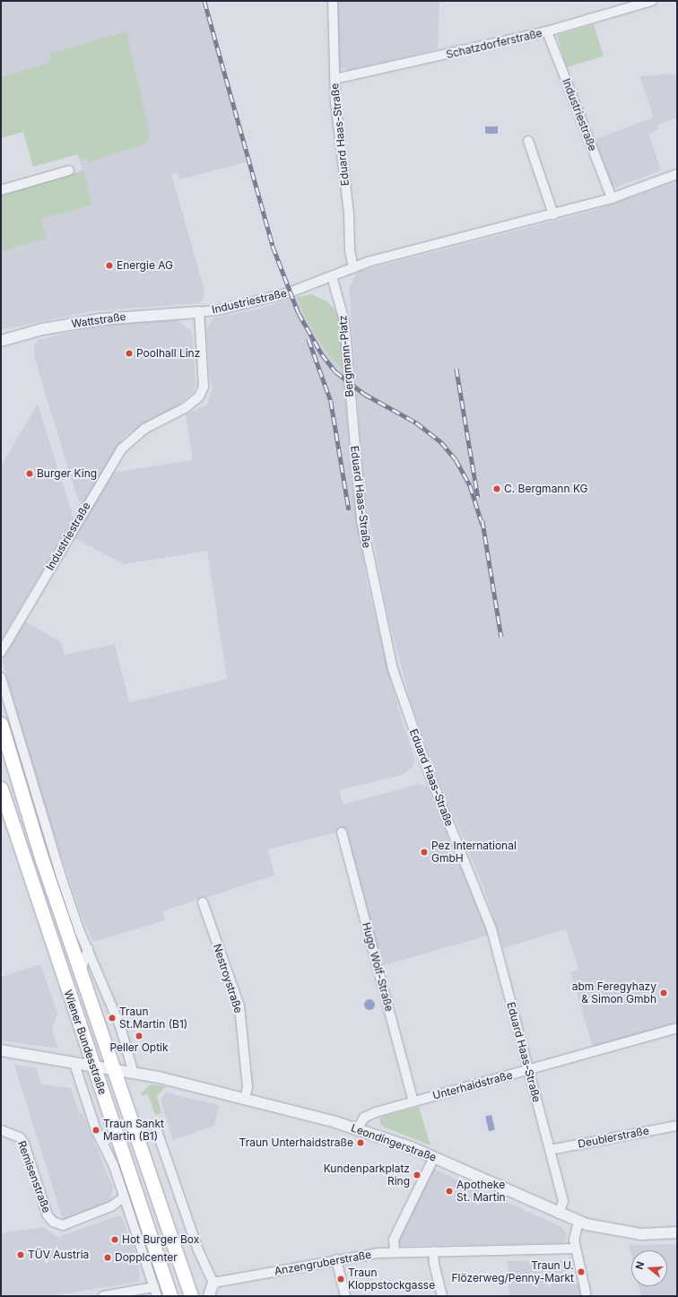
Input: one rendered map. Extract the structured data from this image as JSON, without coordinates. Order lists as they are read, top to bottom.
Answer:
{
  "streets": {
    "main road": ["Wiener Bundesstraße"],
    "street": [
      "Schatzdorferstraße",
      "Industriestraße",
      "Eduard Haas-Straße",
      "Wattstraße",
      "Bergmann-Platz",
      "Hugo Wolf-Straße",
      "Nestroystraße",
      "Unterhaidstraße",
      "Deublerstraße",
      "Leondingerstraße",
      "Remisenstraße",
      "Anzengruberstraße"
    ]
  },
  "crossings": [
    ["Schatzdorferstraße", "Industriestraße"],
    ["Schatzdorferstraße", "Eduard Haas-Straße"],
    ["Industriestraße", "Eduard Haas-Straße"],
    ["Industriestraße", "Wattstraße"],
    ["Industriestraße", "Bergmann-Platz"],
    ["Eduard Haas-Straße", "Bergmann-Platz"],
    ["Eduard Haas-Straße", "Unterhaidstraße"],
    ["Eduard Haas-Straße", "Deublerstraße"],
    ["Eduard Haas-Straße", "Leondingerstraße"],
    ["Hugo Wolf-Straße", "Unterhaidstraße"],
    ["Nestroystraße", "Leondingerstraße"],
    ["Wiener Bundesstraße", "Leondingerstraße"],
    ["Wiener Bundesstraße", "Remisenstraße"],
    ["Unterhaidstraße", "Leondingerstraße"]
  ],
  "places": [
    "Energie AG",
    "Poolhall Linz",
    "Burger King",
    "C. Bergmann KG",
    "Pez International GmbH",
    "abm Feregyhazy & Simon Gmbh",
    "Traun St.Martin (B1)",
    "Peller Optik",
    "Traun Sankt Martin (B1)",
    "Traun Unterhaidstraße",
    "Kundenparkplatz Ring",
    "Apotheke St. Martin",
    "Hot Burger Box",
    "TÜV Austria",
    "Dopplcenter",
    "Traun U. Flözerweg/Penny-Markt",
    "Traun Kloppstockgasse"
  ],
  "north": "left"
}
